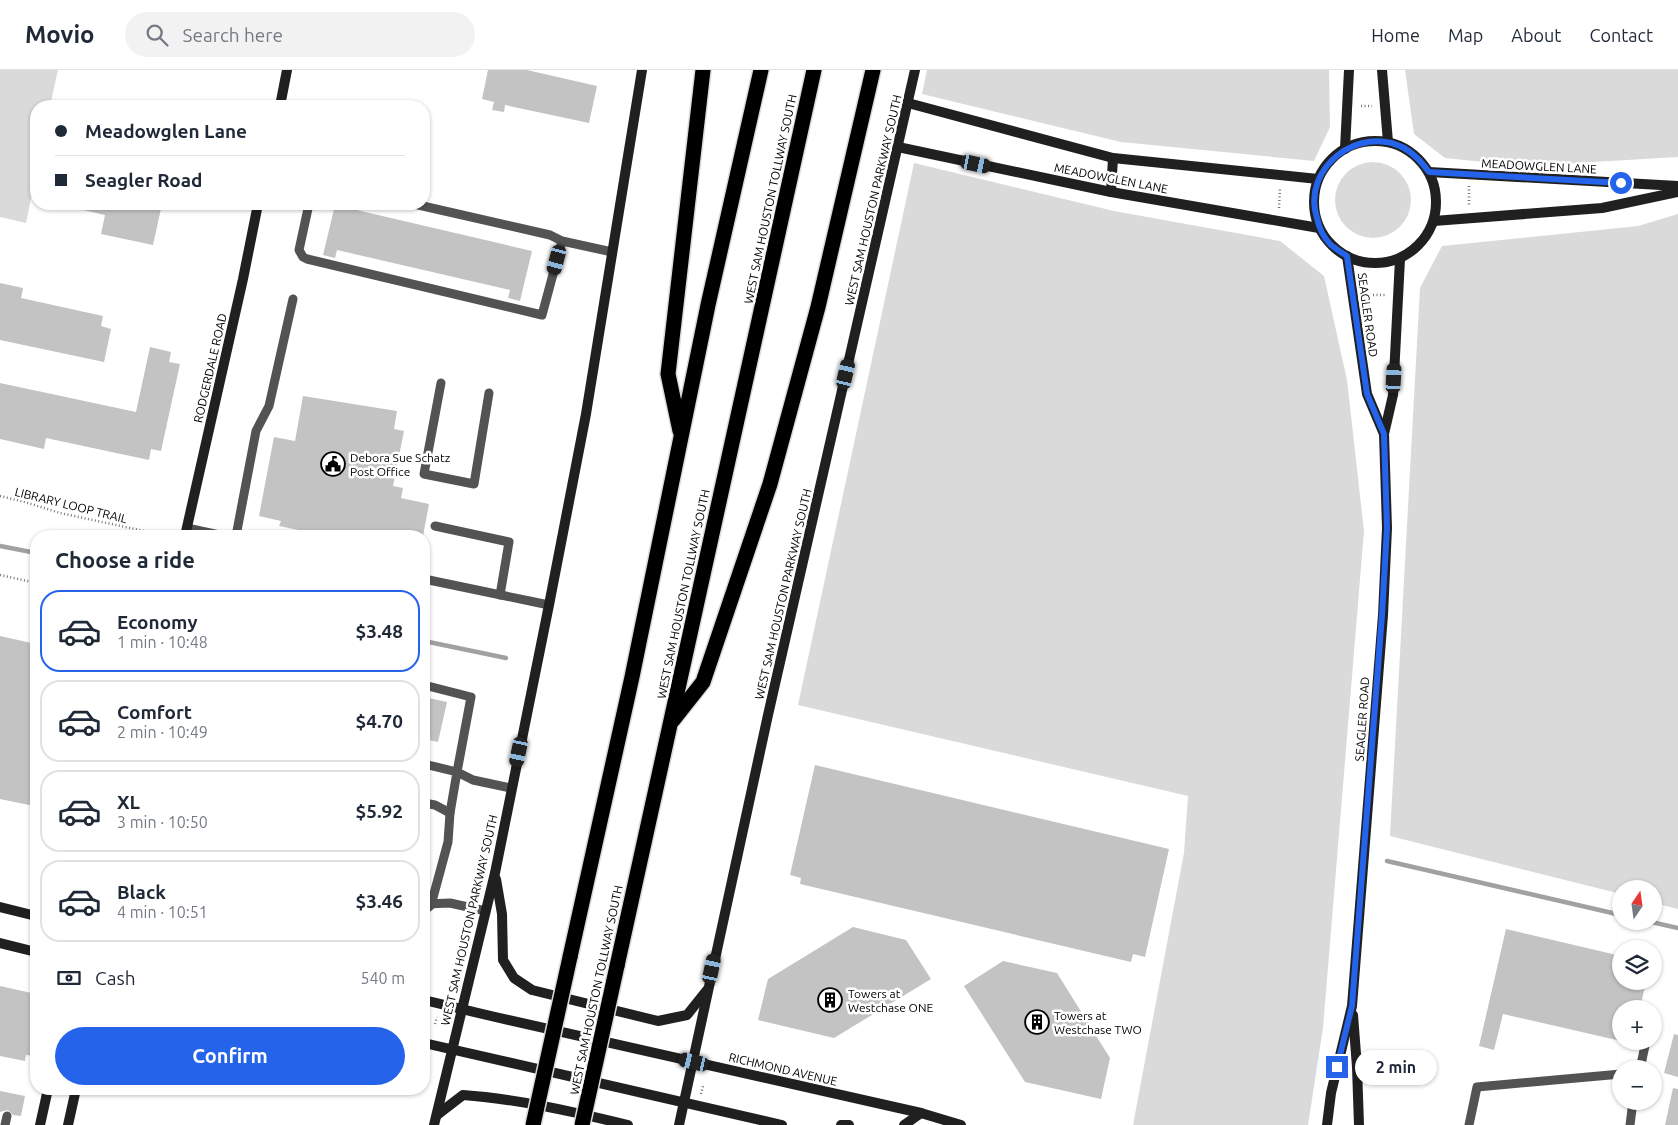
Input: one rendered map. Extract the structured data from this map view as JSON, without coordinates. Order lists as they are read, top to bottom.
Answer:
{
  "streets": {
    "highway": ["WEST SAM HOUSTON TOLLWAY SOUTH"],
    "main road": [
      "MEADOWGLEN LANE",
      "WEST SAM HOUSTON PARKWAY SOUTH",
      "SEAGLER ROAD",
      "RODGERDALE ROAD",
      "RICHMOND AVENUE"
    ],
    "path": ["LIBRARY LOOP TRAIL"]
  },
  "crossings": [
    ["MEADOWGLEN LANE", "WEST SAM HOUSTON PARKWAY SOUTH"],
    ["MEADOWGLEN LANE", "SEAGLER ROAD"],
    ["WEST SAM HOUSTON PARKWAY SOUTH", "RICHMOND AVENUE"]
  ],
  "places": {
    "public building": ["Debora Sue Schatz Post Office"],
    "building": ["Towers at Westchase ONE", "Towers at Westchase TWO"]
  },
  "north": "top",
  "page": {
    "header": "Movio",
    "search": "Search here",
    "nav": [
      "Home",
      "Map",
      "About",
      "Contact"
    ],
    "banner": ["Meadowglen Lane", "Seagler Road"],
    "heading": "Choose a ride",
    "list": [
      {
        "name": "Economy",
        "note": "1 min · 10:48",
        "value": "$3.48"
      },
      {
        "name": "Comfort",
        "note": "2 min · 10:49",
        "value": "$4.70"
      },
      {
        "name": "XL",
        "note": "3 min · 10:50",
        "value": "$5.92"
      },
      {
        "name": "Black",
        "note": "4 min · 10:51",
        "value": "$3.46"
      }
    ],
    "map_buttons": ["+", "−"],
    "pay": ["Cash", "540 m"],
    "buttons": "Confirm",
    "bubble": "2 min"
  }
}
